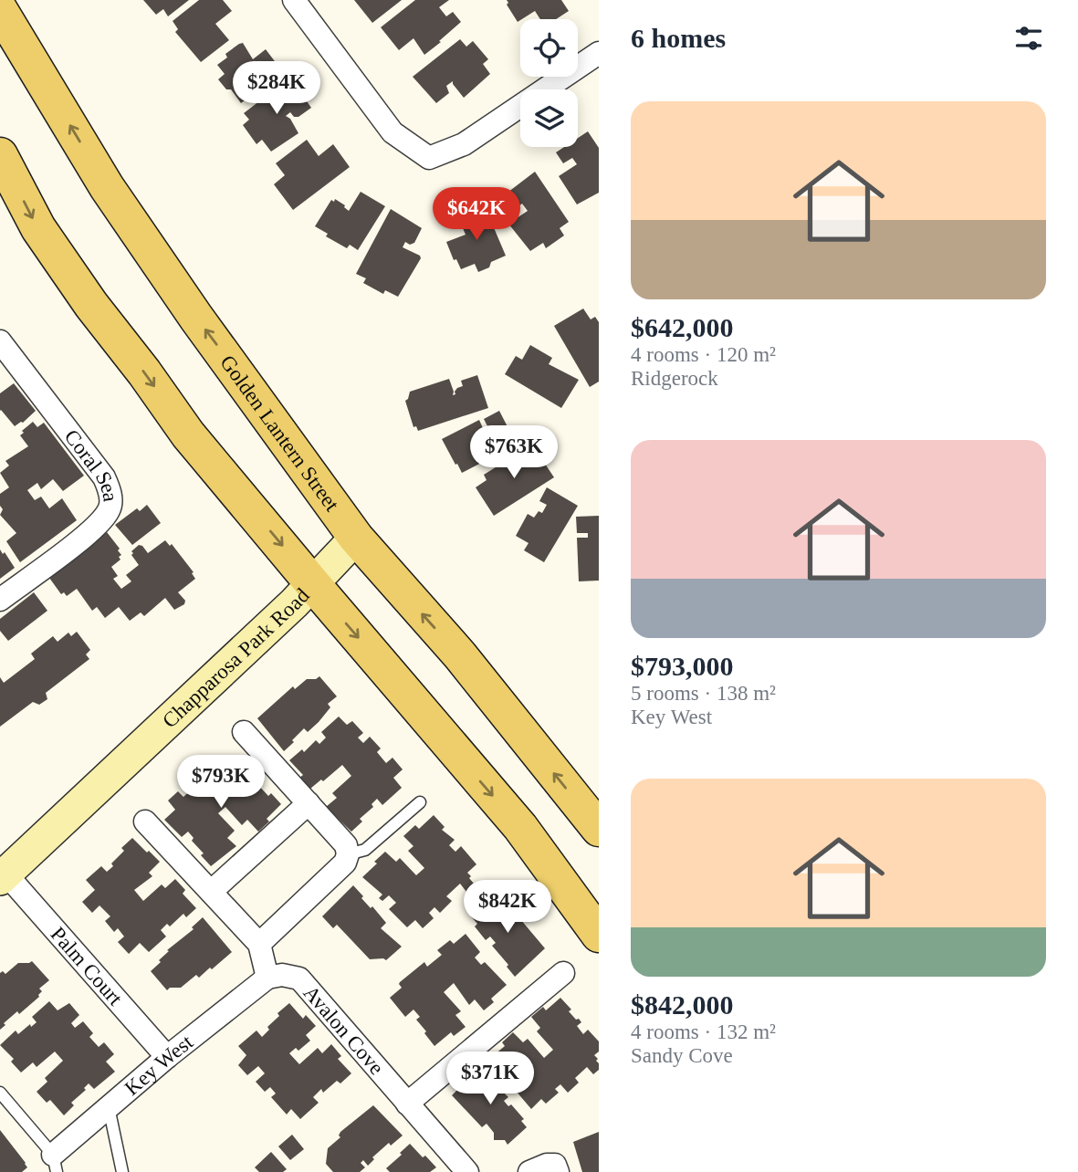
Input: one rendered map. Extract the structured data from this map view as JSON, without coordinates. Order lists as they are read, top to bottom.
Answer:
{
  "streets": {
    "main road": ["Golden Lantern Street"],
    "street": [
      "Coral Sea",
      "Chapparosa Park Road",
      "Palm Court",
      "Avalon Cove",
      "Key West"
    ]
  },
  "crossings": [
    ["Golden Lantern Street", "Chapparosa Park Road"],
    ["Chapparosa Park Road", "Palm Court"],
    ["Palm Court", "Key West"],
    ["Avalon Cove", "Key West"]
  ],
  "page": {
    "heading": "6 homes",
    "price": [
      "$284K",
      "$642K",
      "$763K",
      "$793K",
      "$842K",
      "$371K"
    ],
    "list": [
      {
        "name": "$642,000",
        "note": "4 rooms · 120 m² · Ridgerock"
      },
      {
        "name": "$793,000",
        "note": "5 rooms · 138 m² · Key West"
      },
      {
        "name": "$842,000",
        "note": "4 rooms · 132 m² · Sandy Cove"
      }
    ]
  }
}
